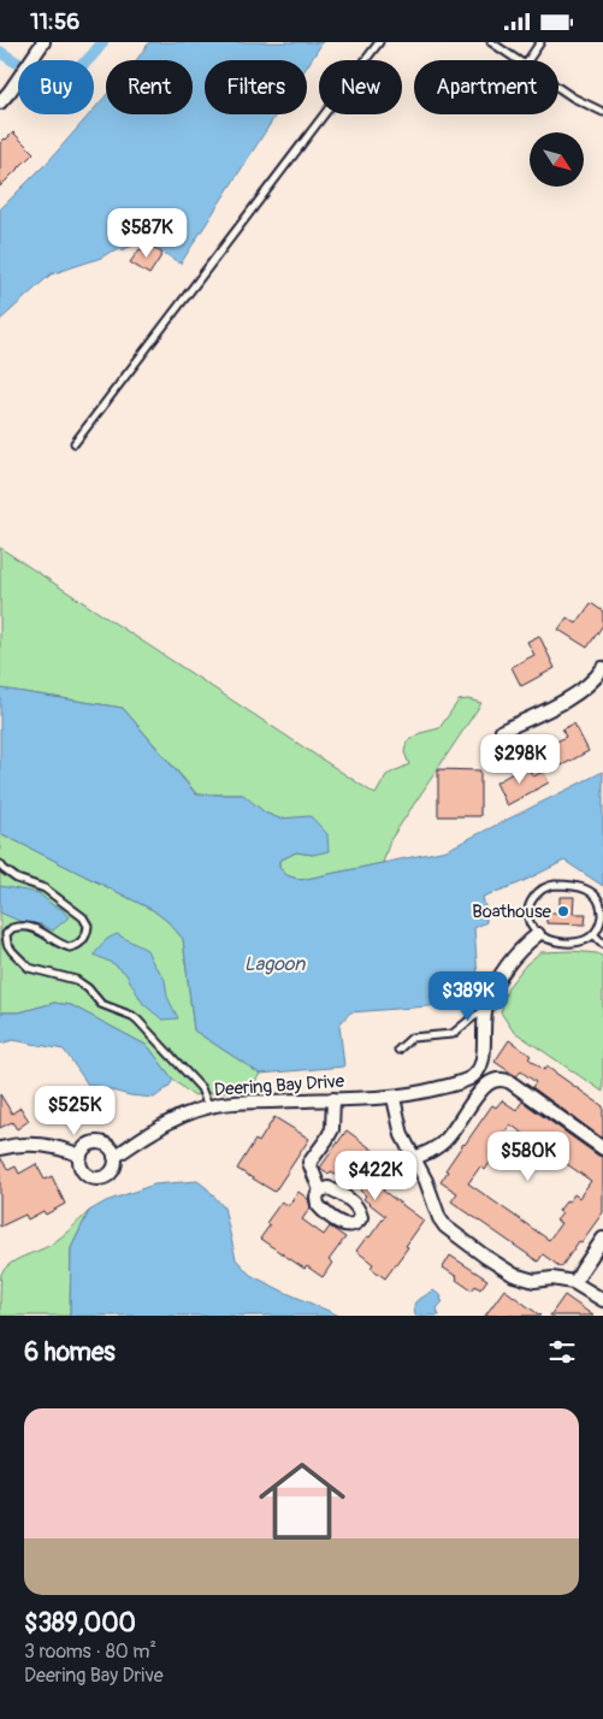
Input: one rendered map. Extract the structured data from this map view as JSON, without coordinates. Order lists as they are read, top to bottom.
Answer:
{
  "streets": {
    "street": ["Deering Bay Drive"]
  },
  "water": ["Lagoon"],
  "places": ["Boathouse"],
  "north": "bottom right",
  "page": {
    "status": "11:56",
    "chip": [
      "Buy",
      "Rent",
      "Filters",
      "New",
      "Apartment"
    ],
    "price": [
      "$587K",
      "$298K",
      "$389K",
      "$525K",
      "$580K",
      "$422K"
    ],
    "heading": "6 homes",
    "list": [
      {
        "name": "$389,000",
        "note": "3 rooms · 80 m² · Deering Bay Drive"
      }
    ]
  }
}
